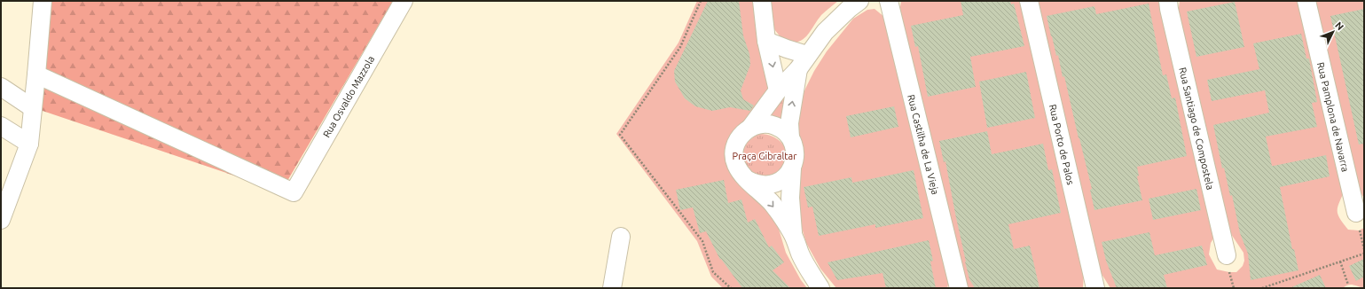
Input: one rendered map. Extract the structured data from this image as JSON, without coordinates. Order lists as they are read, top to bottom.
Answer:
{
  "streets": {
    "street": [
      "Rua Osvaldo Mazzola",
      "Rua Pamplona de Navarra",
      "Rua Santiago de Compostela",
      "Rua Castilha de La Vieja",
      "Rua Porto de Palos"
    ]
  },
  "parks": ["Praça Gibraltar"],
  "north": "top right"
}
